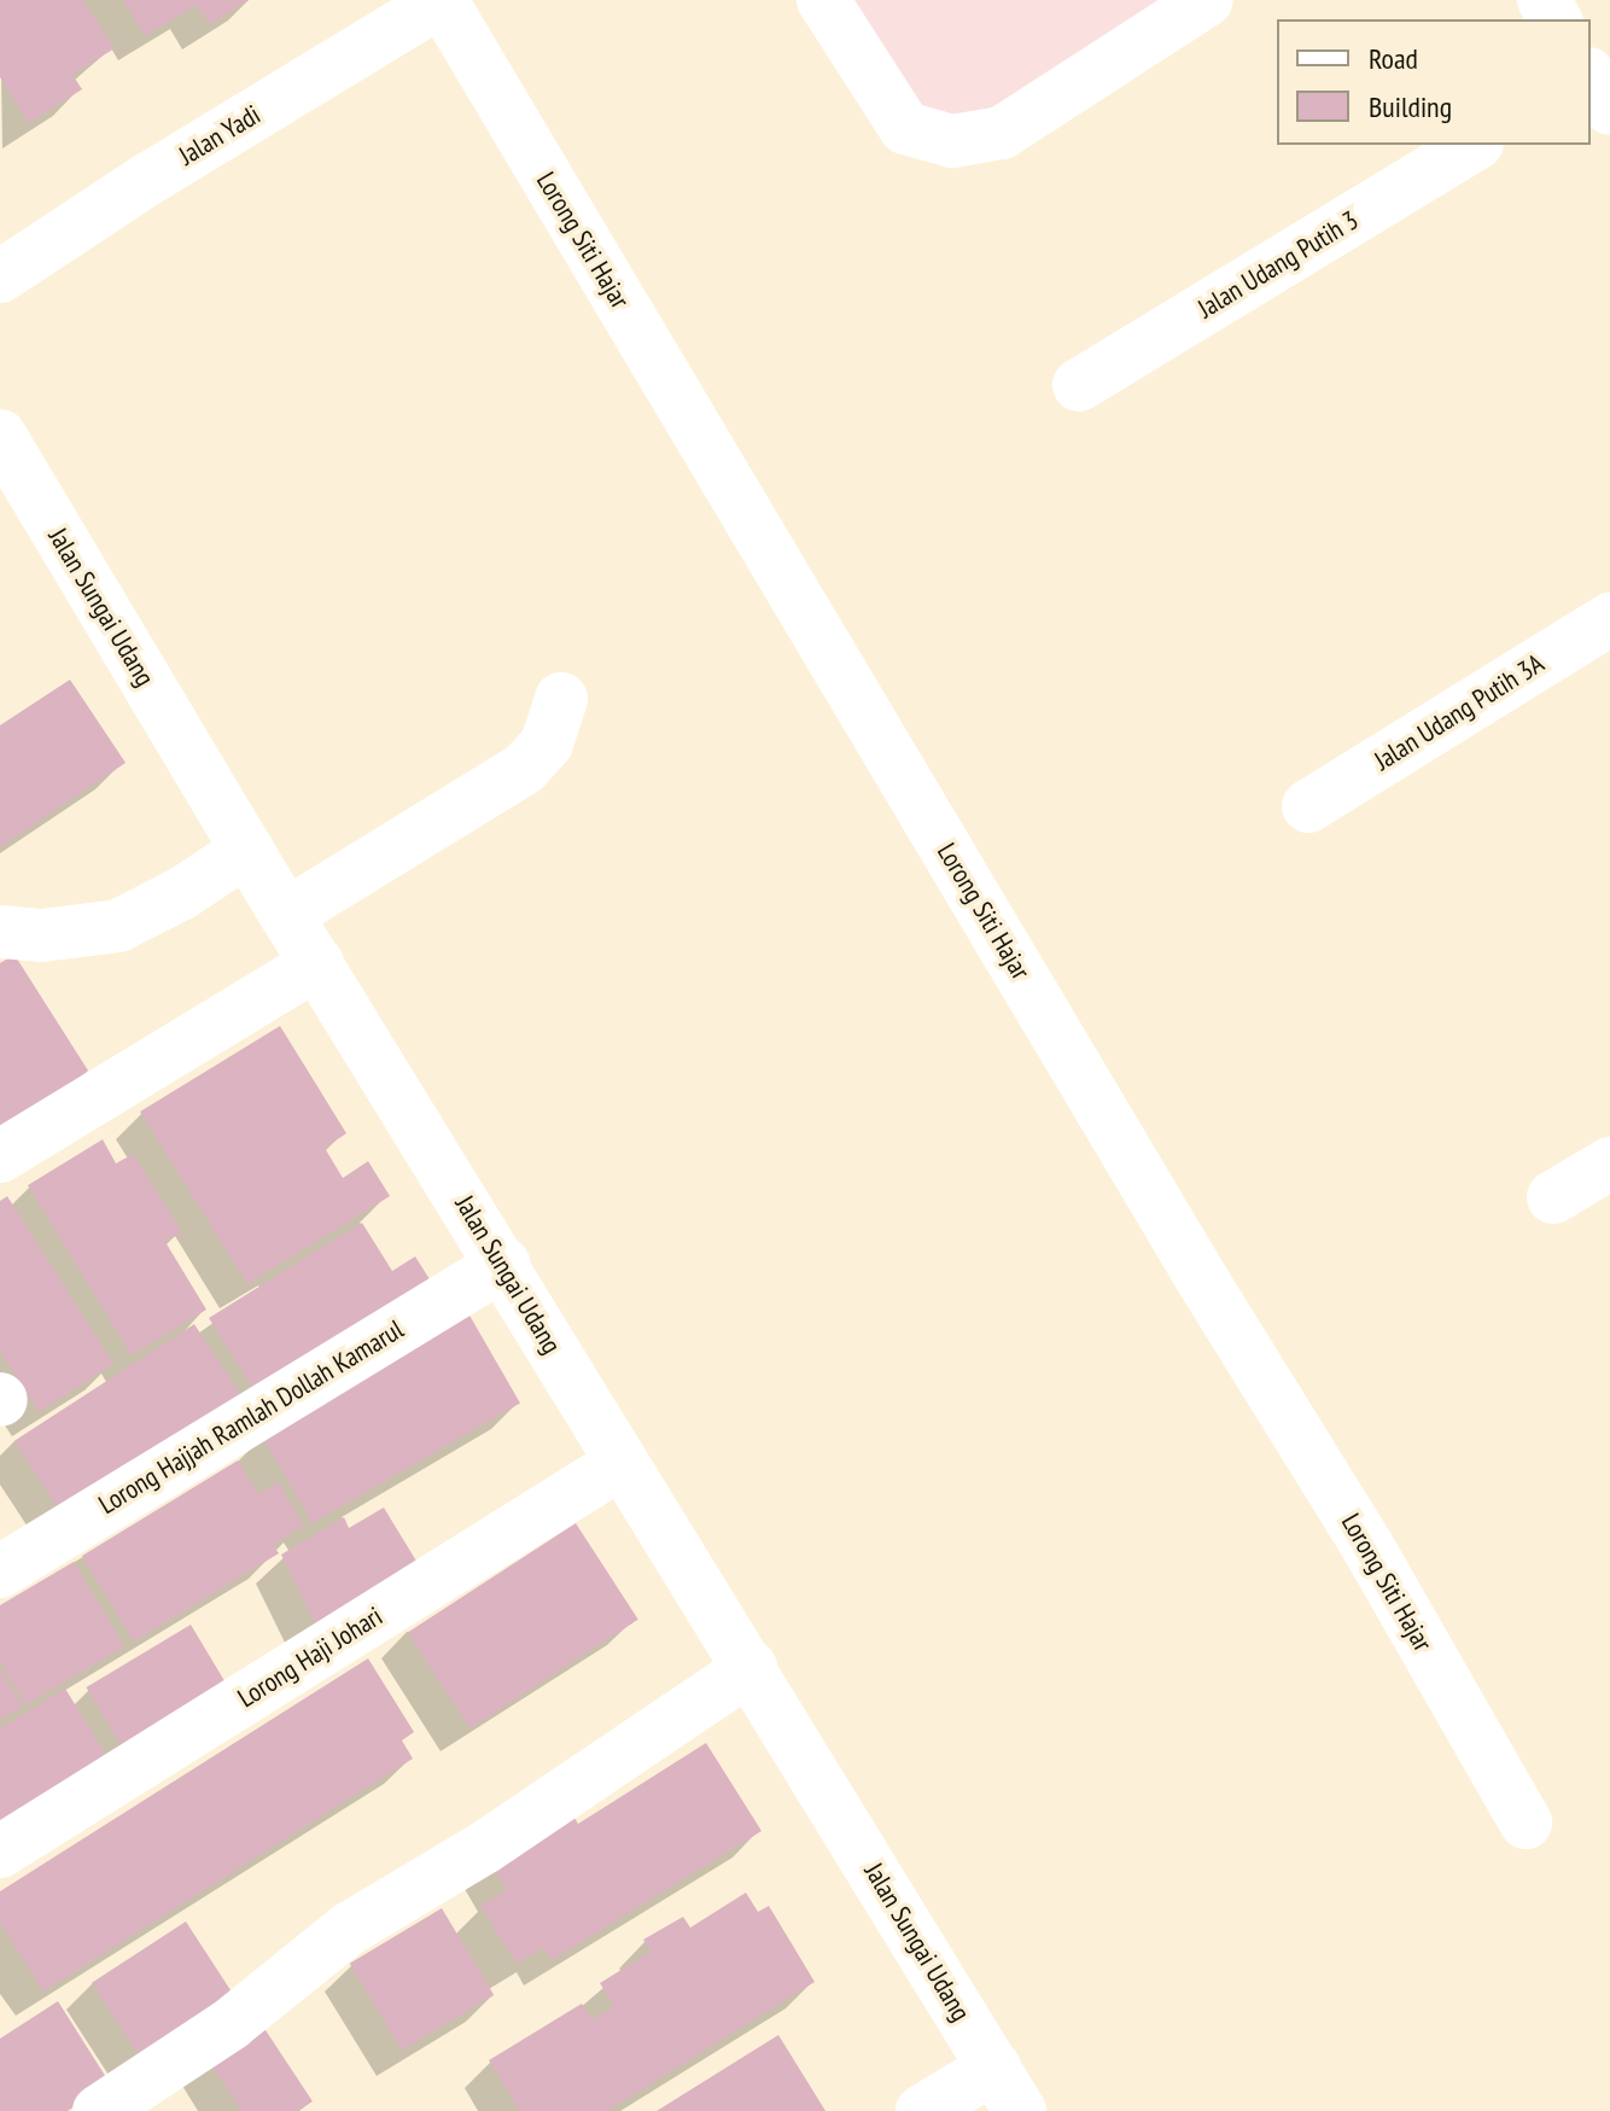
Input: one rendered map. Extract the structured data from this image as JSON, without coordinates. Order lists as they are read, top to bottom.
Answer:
{
  "streets": {
    "street": [
      "Jalan Yadi",
      "Lorong Siti Hajar",
      "Jalan Udang Putih 3",
      "Jalan Sungai Udang",
      "Jalan Udang Putih 3A",
      "Lorong Hajjah Ramlah Dollah Kamarul",
      "Lorong Haji Johari"
    ]
  },
  "crossings": [
    ["Jalan Yadi", "Lorong Siti Hajar"],
    ["Jalan Sungai Udang", "Lorong Hajjah Ramlah Dollah Kamarul"],
    ["Jalan Sungai Udang", "Lorong Haji Johari"]
  ],
  "legend": ["Road", "Building"]
}
